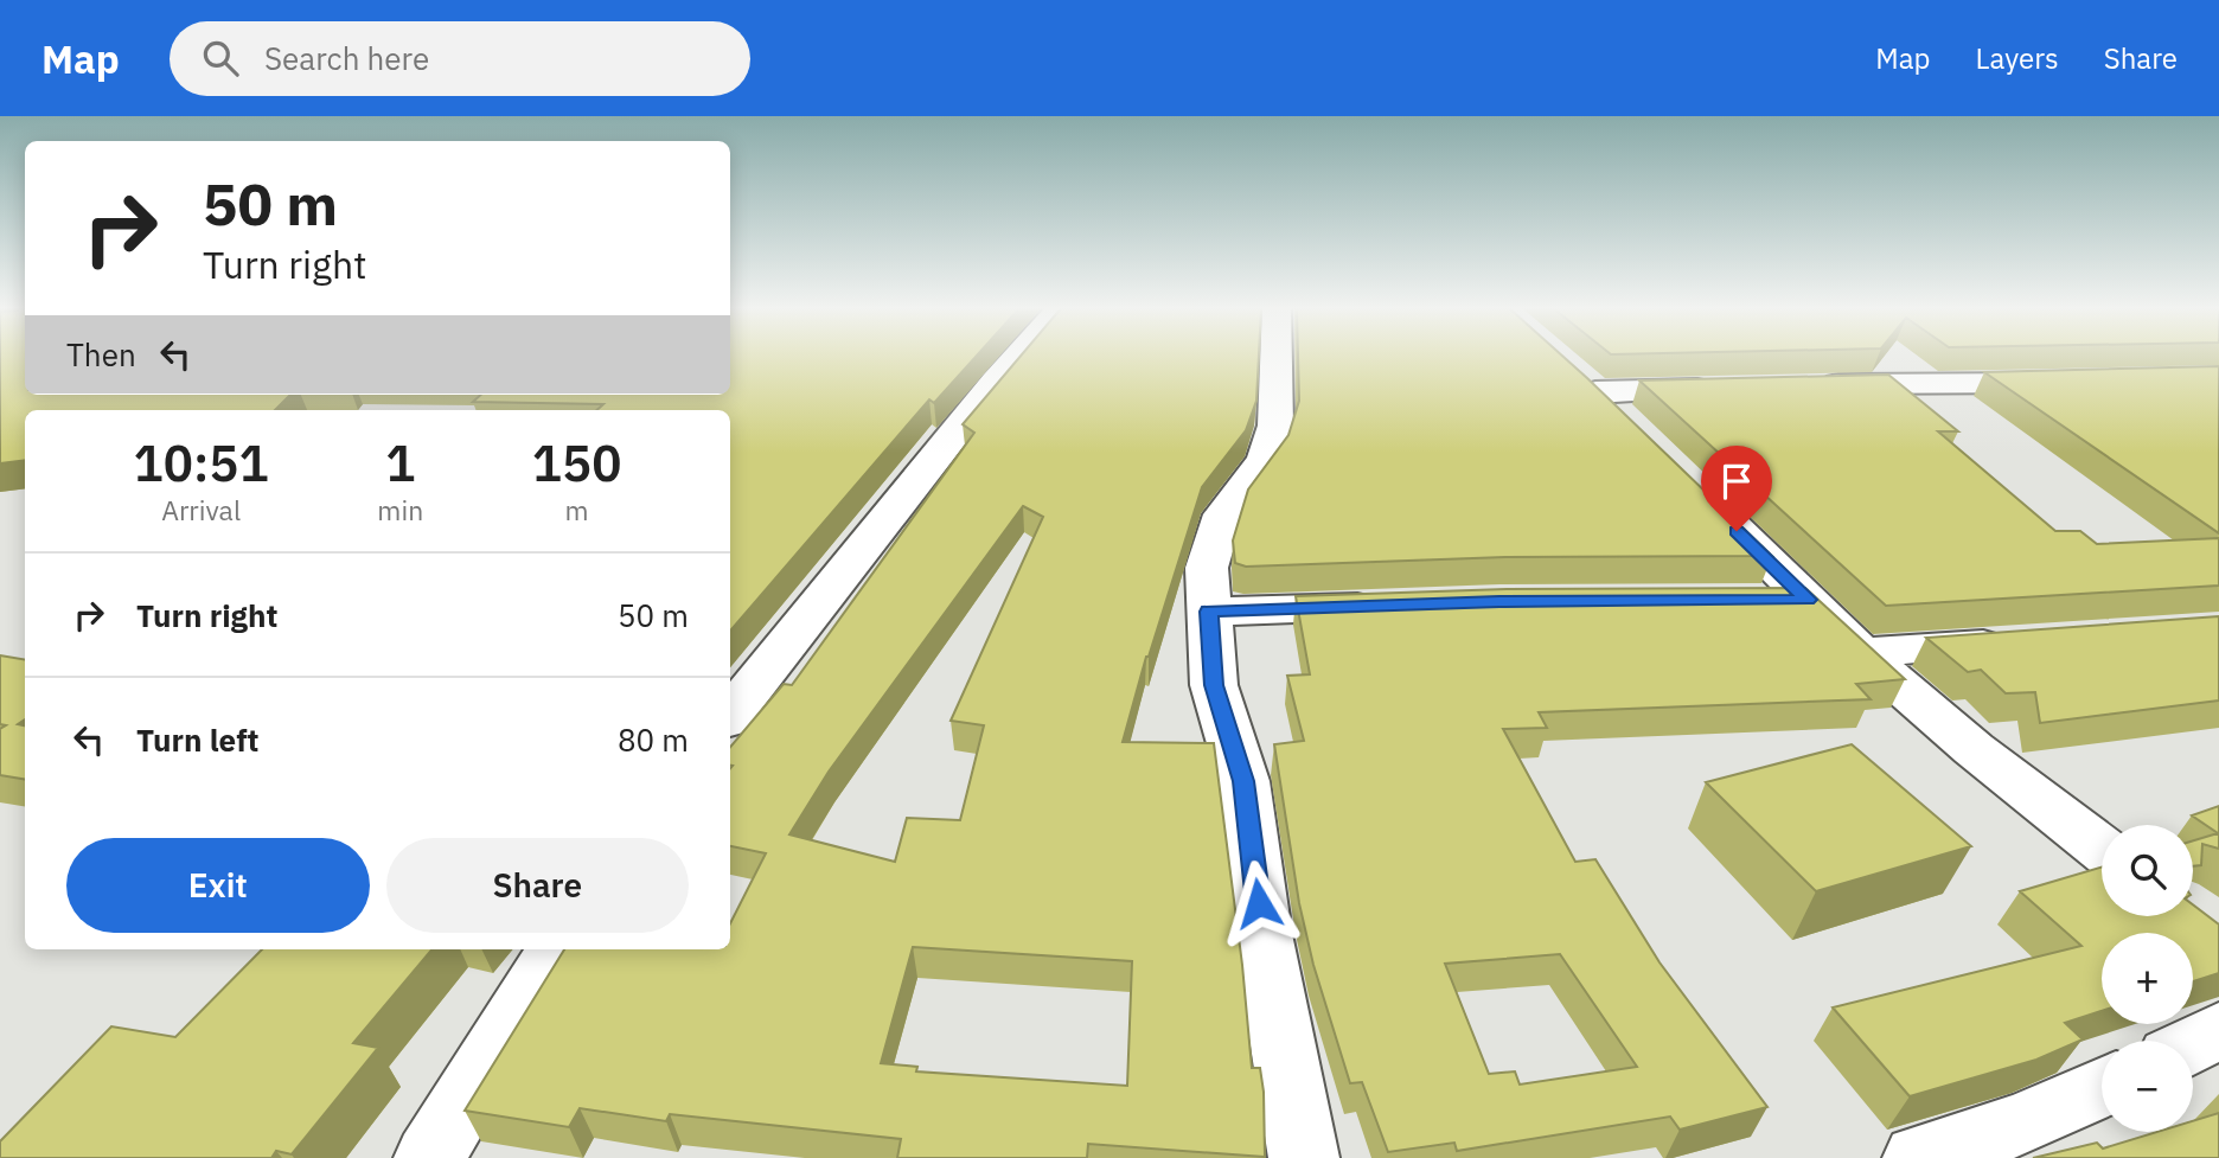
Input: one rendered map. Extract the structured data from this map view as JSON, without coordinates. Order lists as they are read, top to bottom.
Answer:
{
  "page": {
    "header": "Map",
    "search": "Search here",
    "nav": ["Map", "Layers", "Share"],
    "turn": ["50 m", "Turn right"],
    "then": "Then",
    "eta": [
      "10:51",
      "Arrival",
      "1",
      "min",
      "150",
      "m"
    ],
    "list": [
      {
        "name": "Turn right",
        "value": "50 m"
      },
      {
        "name": "Turn left",
        "value": "80 m"
      }
    ],
    "buttons": ["Exit", "Share"],
    "map_buttons": ["+", "−"]
  }
}
